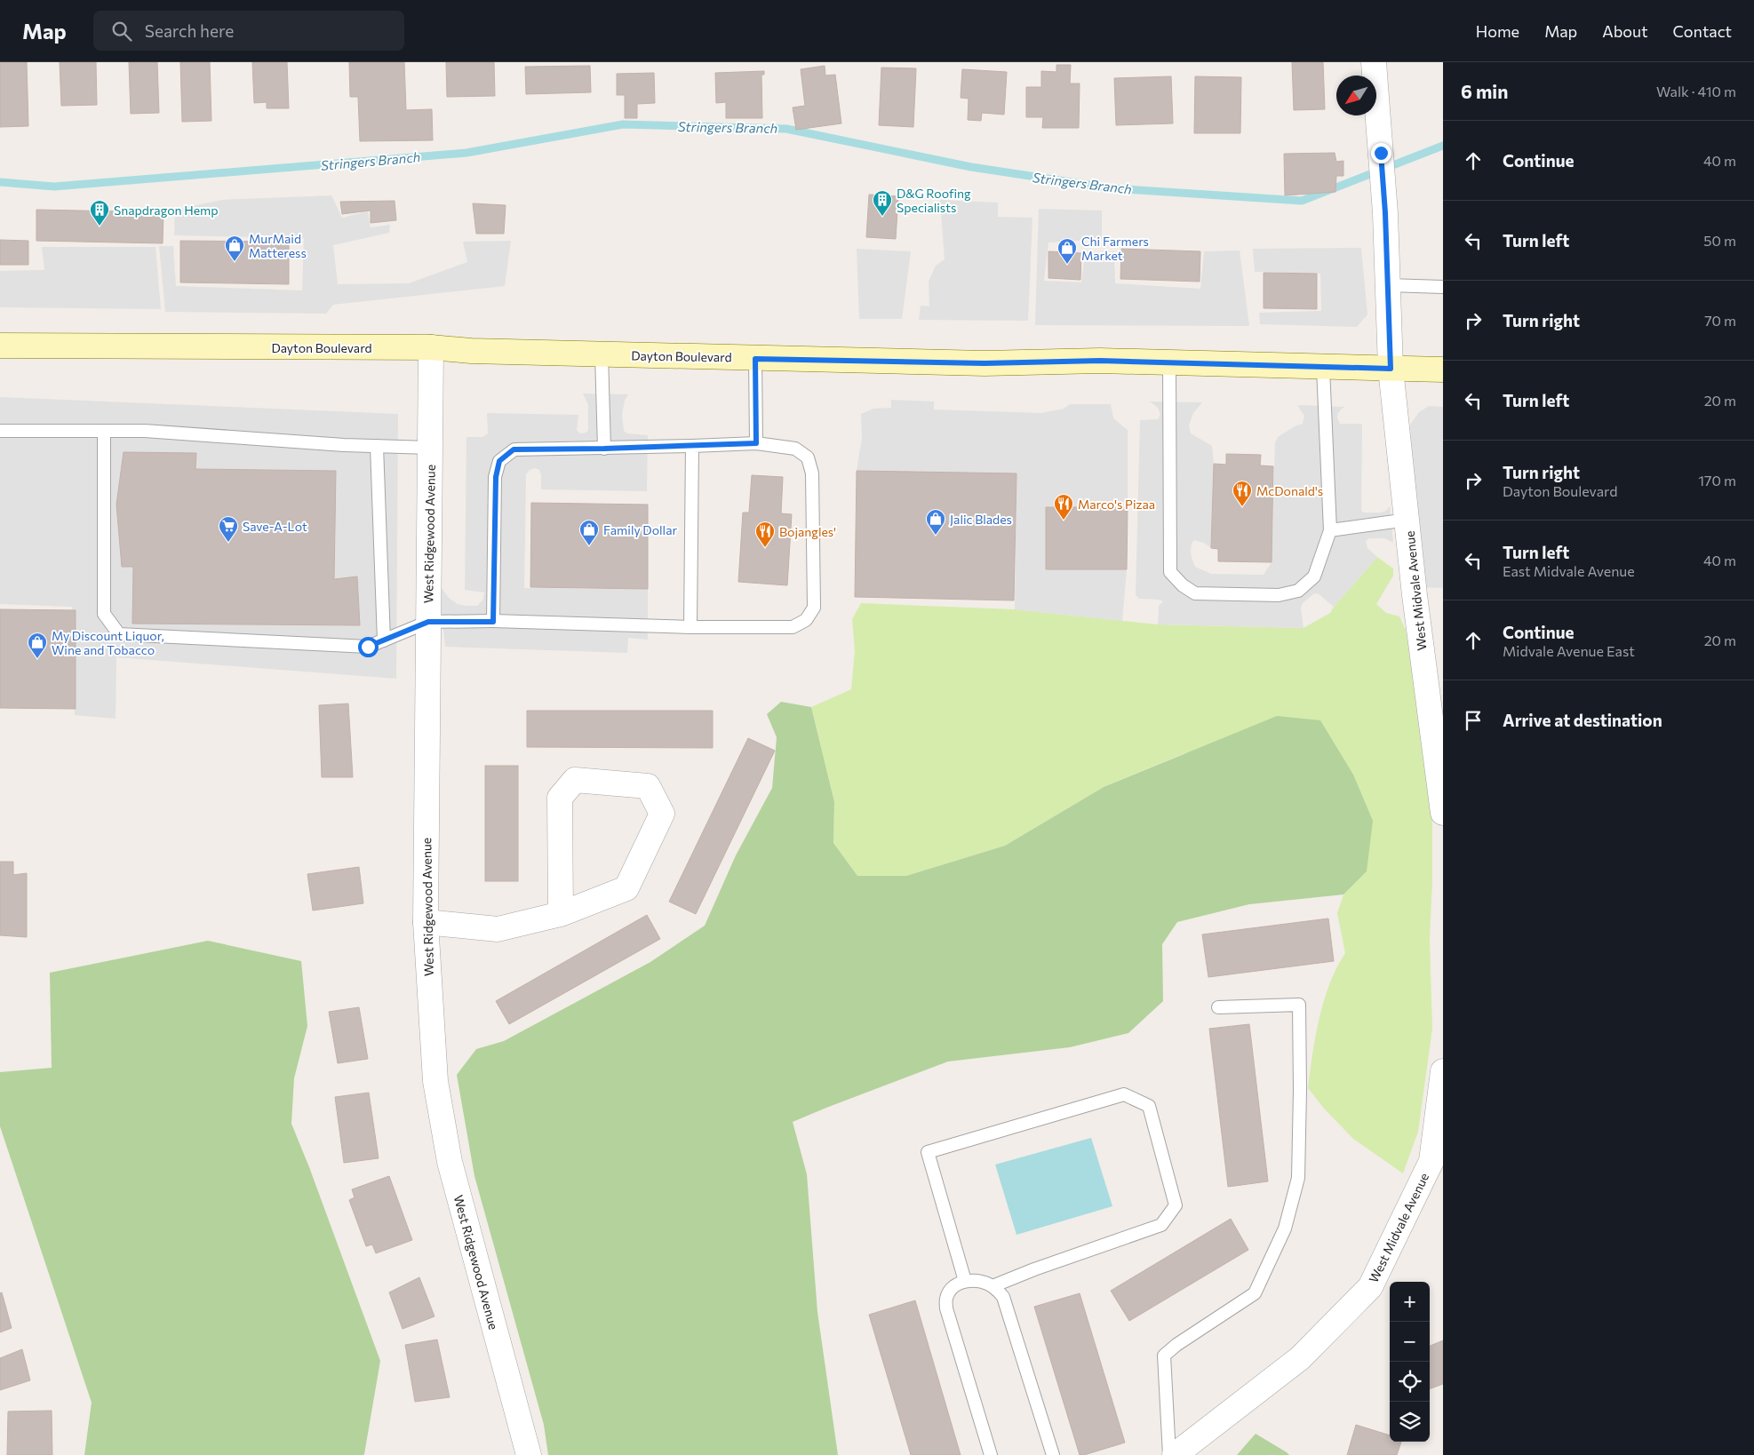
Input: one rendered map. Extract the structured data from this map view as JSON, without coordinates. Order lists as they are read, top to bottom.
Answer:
{
  "streets": {
    "main road": ["Dayton Boulevard"],
    "street": ["West Ridgewood Avenue", "West Midvale Avenue"]
  },
  "crossings": [
    ["Dayton Boulevard", "West Ridgewood Avenue"],
    ["Dayton Boulevard", "West Midvale Avenue"]
  ],
  "water": ["Stringers Branch"],
  "places": {
    "building": ["D&G Roofing Specialists", "Snapdragon Hemp"],
    "shop": [
      "MurMaid Matteress",
      "Chi Farmers Market",
      "Jalic Blades",
      "Family Dollar",
      "My Discount Liquor, Wine and Tobacco"
    ],
    "restaurant": ["McDonald's", "Marco's Pizaa", "Bojangles'"],
    "supermarket": ["Save-A-Lot"]
  },
  "north": "bottom left",
  "page": {
    "header": "Map",
    "search": "Search here",
    "nav": [
      "Home",
      "Map",
      "About",
      "Contact"
    ],
    "heading": ["6 min", "Walk · 410 m"],
    "list": [
      ["Continue", "40 m"],
      ["Turn left", "50 m"],
      ["Turn right", "70 m"],
      ["Turn left", "20 m"],
      ["Turn right", "Dayton Boulevard", "170 m"],
      ["Turn left", "East Midvale Avenue", "40 m"],
      ["Continue", "Midvale Avenue East", "20 m"],
      "Arrive at destination"
    ],
    "map_buttons": ["+", "−"]
  }
}
